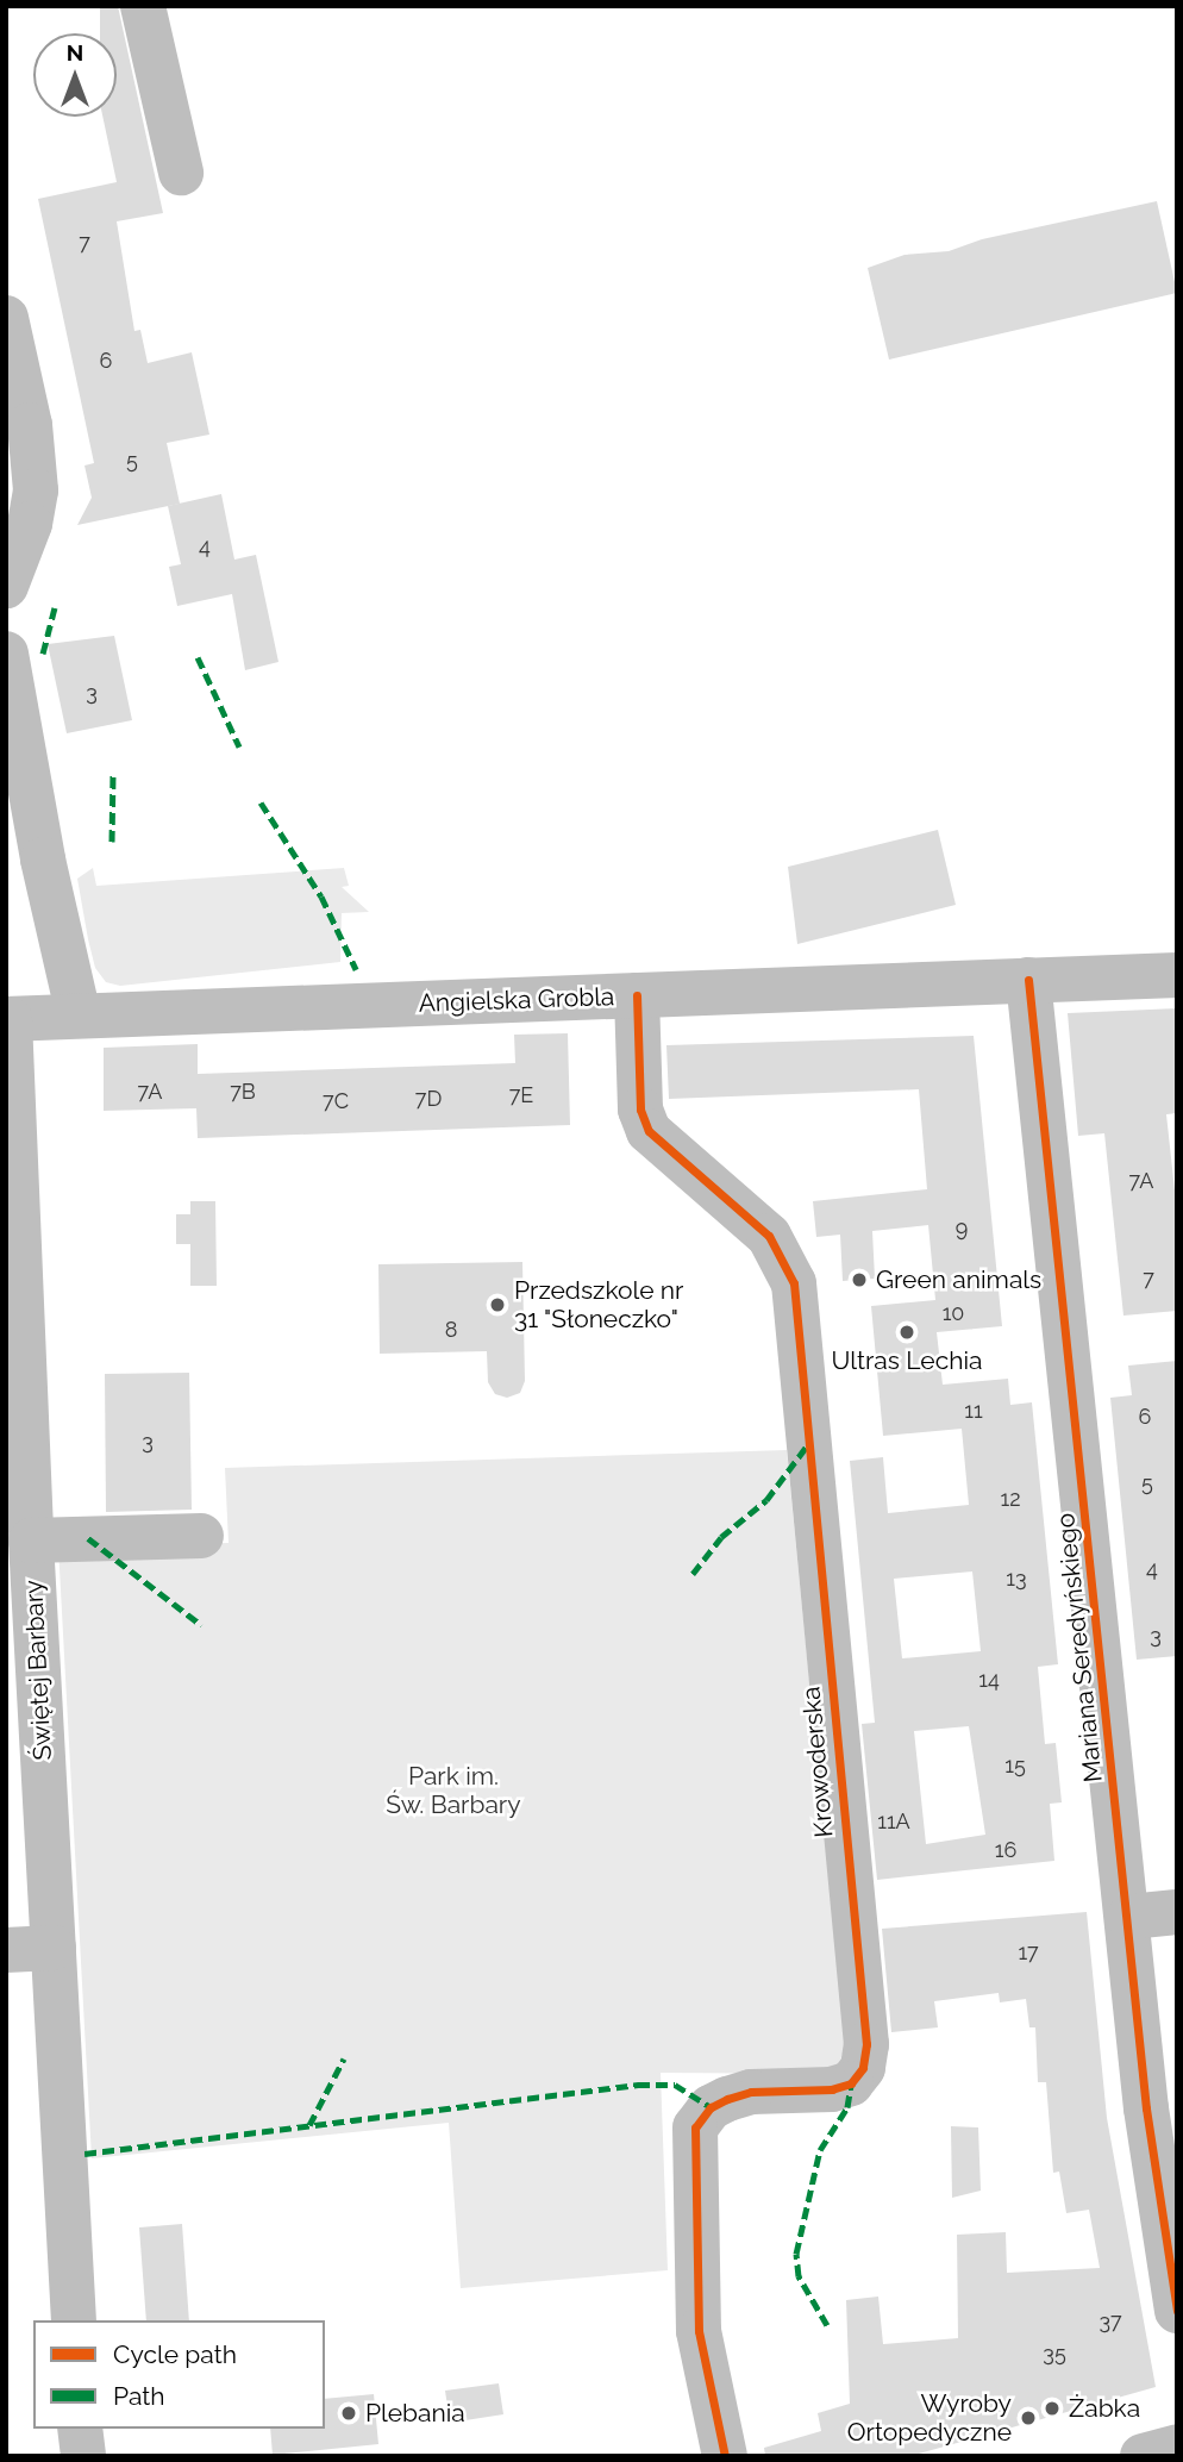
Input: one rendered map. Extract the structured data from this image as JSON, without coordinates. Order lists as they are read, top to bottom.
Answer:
{
  "streets": {
    "street": [
      "Angielska Grobla",
      "Mariana Seredyńskiego",
      "Świętej Barbary",
      "Krowoderska"
    ]
  },
  "crossings": [
    ["Angielska Grobla", "Mariana Seredyńskiego"],
    ["Angielska Grobla", "Świętej Barbary"],
    ["Angielska Grobla", "Krowoderska"]
  ],
  "parks": ["Park im. Św. Barbary"],
  "places": [
    "Green animals",
    "Przedszkole nr 31 \"Słoneczko\"",
    "Ultras Lechia",
    "Żabka",
    "Plebania",
    "Wyroby Ortopedyczne"
  ],
  "house_numbers": [
    "7",
    "6",
    "5",
    "4",
    "3",
    "7A",
    "7B",
    "7E",
    "7D",
    "7C",
    "7A",
    "9",
    "7",
    "10",
    "8",
    "11",
    "6",
    "3",
    "5",
    "12",
    "4",
    "13",
    "3",
    "14",
    "15",
    "11A",
    "16",
    "17",
    "37",
    "35"
  ],
  "legend": ["Cycle path", "Path"],
  "north": "top"
}
